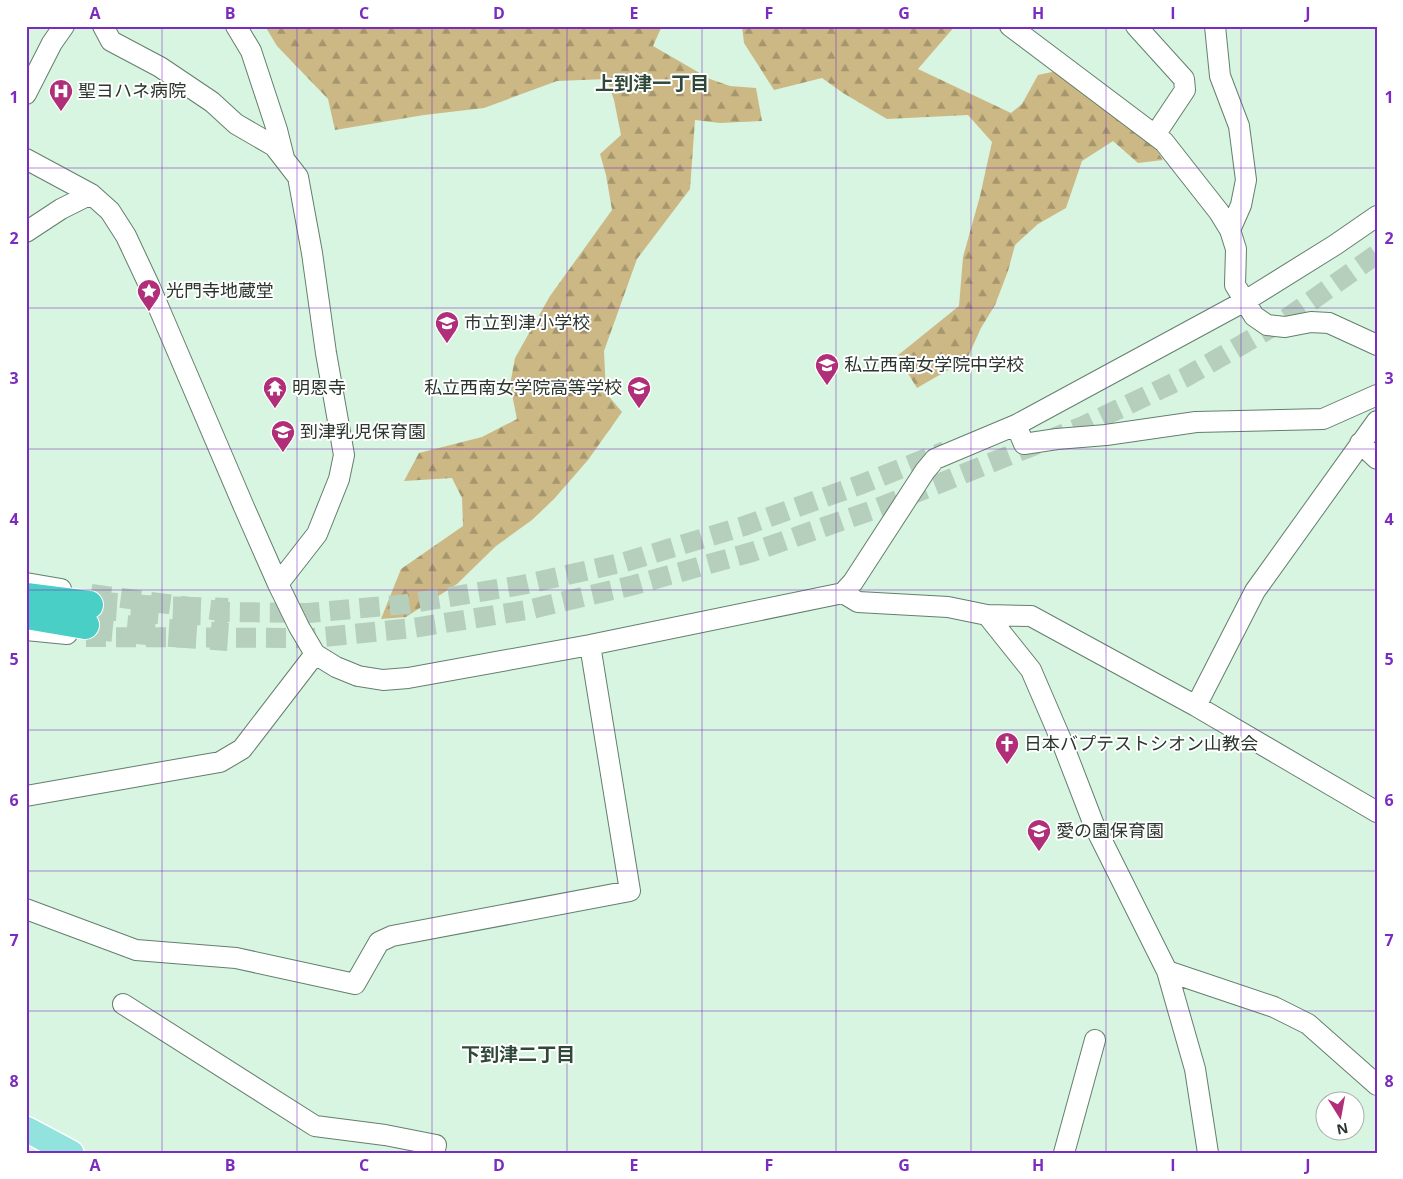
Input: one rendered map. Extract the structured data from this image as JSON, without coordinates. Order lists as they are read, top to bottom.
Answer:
{
  "districts": ["上到津一丁目", "下到津二丁目"],
  "places": {
    "hospital": ["聖ヨハネ病院"],
    "place": ["光門寺地蔵堂"],
    "school or university": [
      "市立到津小学校",
      "私立西南女学院中学校",
      "私立西南女学院高等学校",
      "到津乳児保育園",
      "愛の園保育園"
    ],
    "temple": ["明恩寺"],
    "church": ["日本バプテストシオン山教会"]
  },
  "north": "bottom",
  "grid": {
    "columns": [
      "A",
      "B",
      "C",
      "D",
      "E",
      "F",
      "G",
      "H",
      "I",
      "J"
    ],
    "rows": [
      "1",
      "2",
      "3",
      "4",
      "5",
      "6",
      "7",
      "8"
    ]
  }
}
